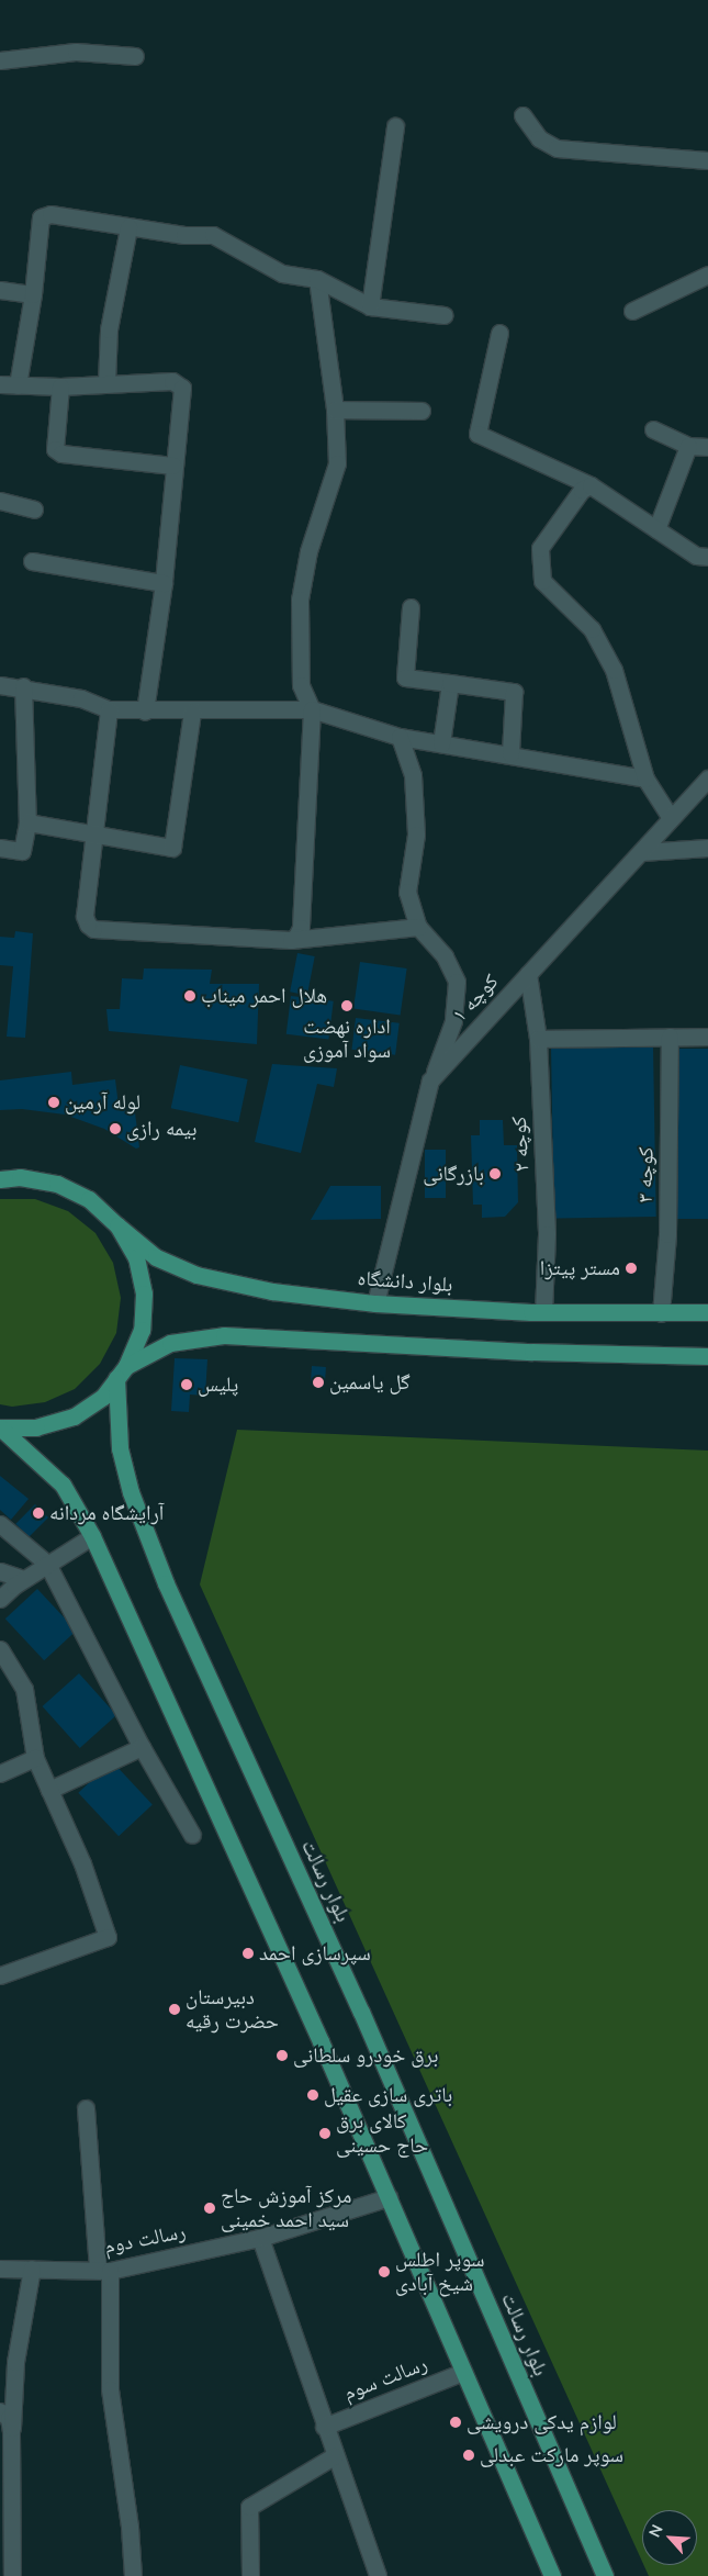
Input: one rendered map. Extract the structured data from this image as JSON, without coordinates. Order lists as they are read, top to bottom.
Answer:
{
  "streets": {
    "main road": ["بلوار دانشگاه", "بلوار رسالت"],
    "street": [
      "کوچه ۱",
      "کوچه ۲",
      "کوچه ۳",
      "رسالت دوم",
      "رسالت سوم"
    ]
  },
  "crossings": [
    ["کوچه ۱", "کوچه ۲"],
    ["کوچه ۱", "بلوار دانشگاه"],
    ["کوچه ۲", "بلوار دانشگاه"],
    ["کوچه ۳", "بلوار دانشگاه"]
  ],
  "places": [
    "هلال احمر میناب",
    "اداره نهضت سواد آموزی",
    "لوله آرمین",
    "بیمه رازی",
    "بازرگانی",
    "مستر پیتزا",
    "گل یاسمین",
    "پلیس",
    "آرایشگاه مردانه",
    "سپرسازی احمد",
    "دبیرستان حضرت رقیه",
    "برق خودرو سلطانی",
    "باتری سازی عقیل",
    "کالای برق حاج حسینی",
    "مرکز آموزش حاج سید احمد خمینی",
    "سوپر اطلس شیخ آبادی",
    "لوازم یدکی درویشی",
    "سوپر مارکت عبدلی"
  ],
  "north": "top left"
}
